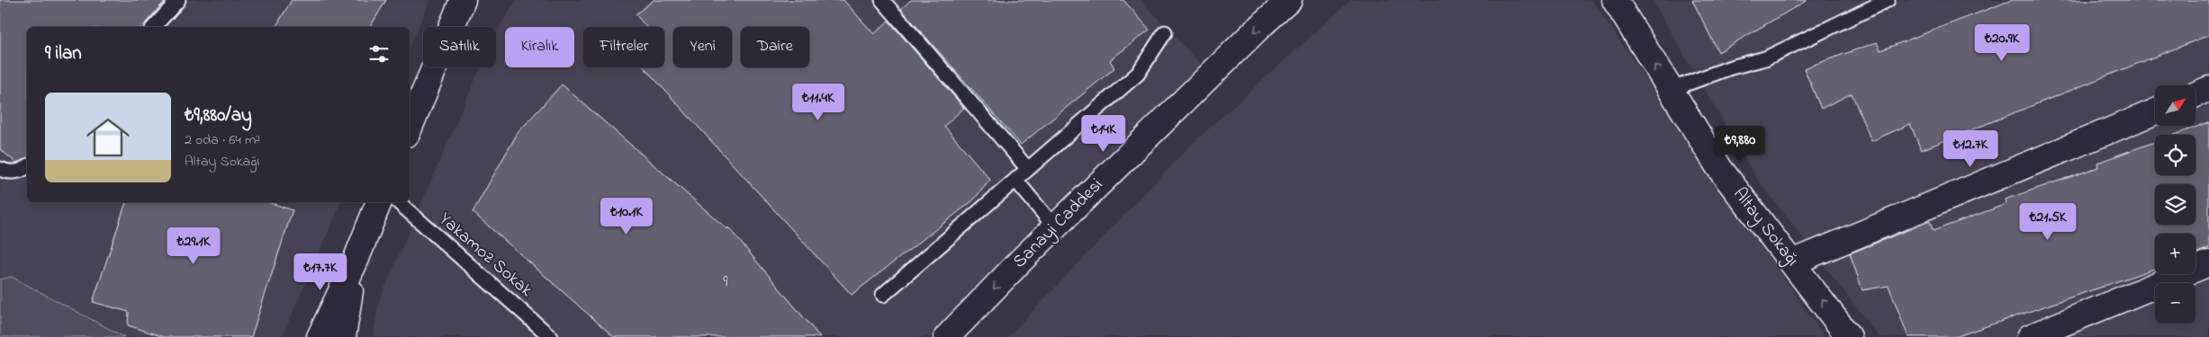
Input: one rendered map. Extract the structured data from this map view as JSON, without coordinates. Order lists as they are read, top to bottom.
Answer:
{
  "streets": {
    "street": ["Sanayi Caddesi", "Altay Sokağı"],
    "lane": ["Yakamoz Sokak"]
  },
  "one_way": ["Sanayi Caddesi", "Altay Sokağı"],
  "house_numbers": ["9"],
  "north": "top right",
  "page": {
    "price": [
      "₺20.9K",
      "₺11.4K",
      "₺14K",
      "₺9,880",
      "₺12.7K",
      "₺10.1K",
      "₺21.5K",
      "₺29.1K",
      "₺17.7K"
    ],
    "chip": [
      "Satılık",
      "Kiralık",
      "Filtreler",
      "Yeni",
      "Daire"
    ],
    "heading": "9 ilan",
    "list": [
      {
        "name": "₺9,880/ay",
        "note": "2 oda · 64 m² · Altay Sokağı"
      }
    ],
    "map_buttons": ["+", "−"]
  }
}
